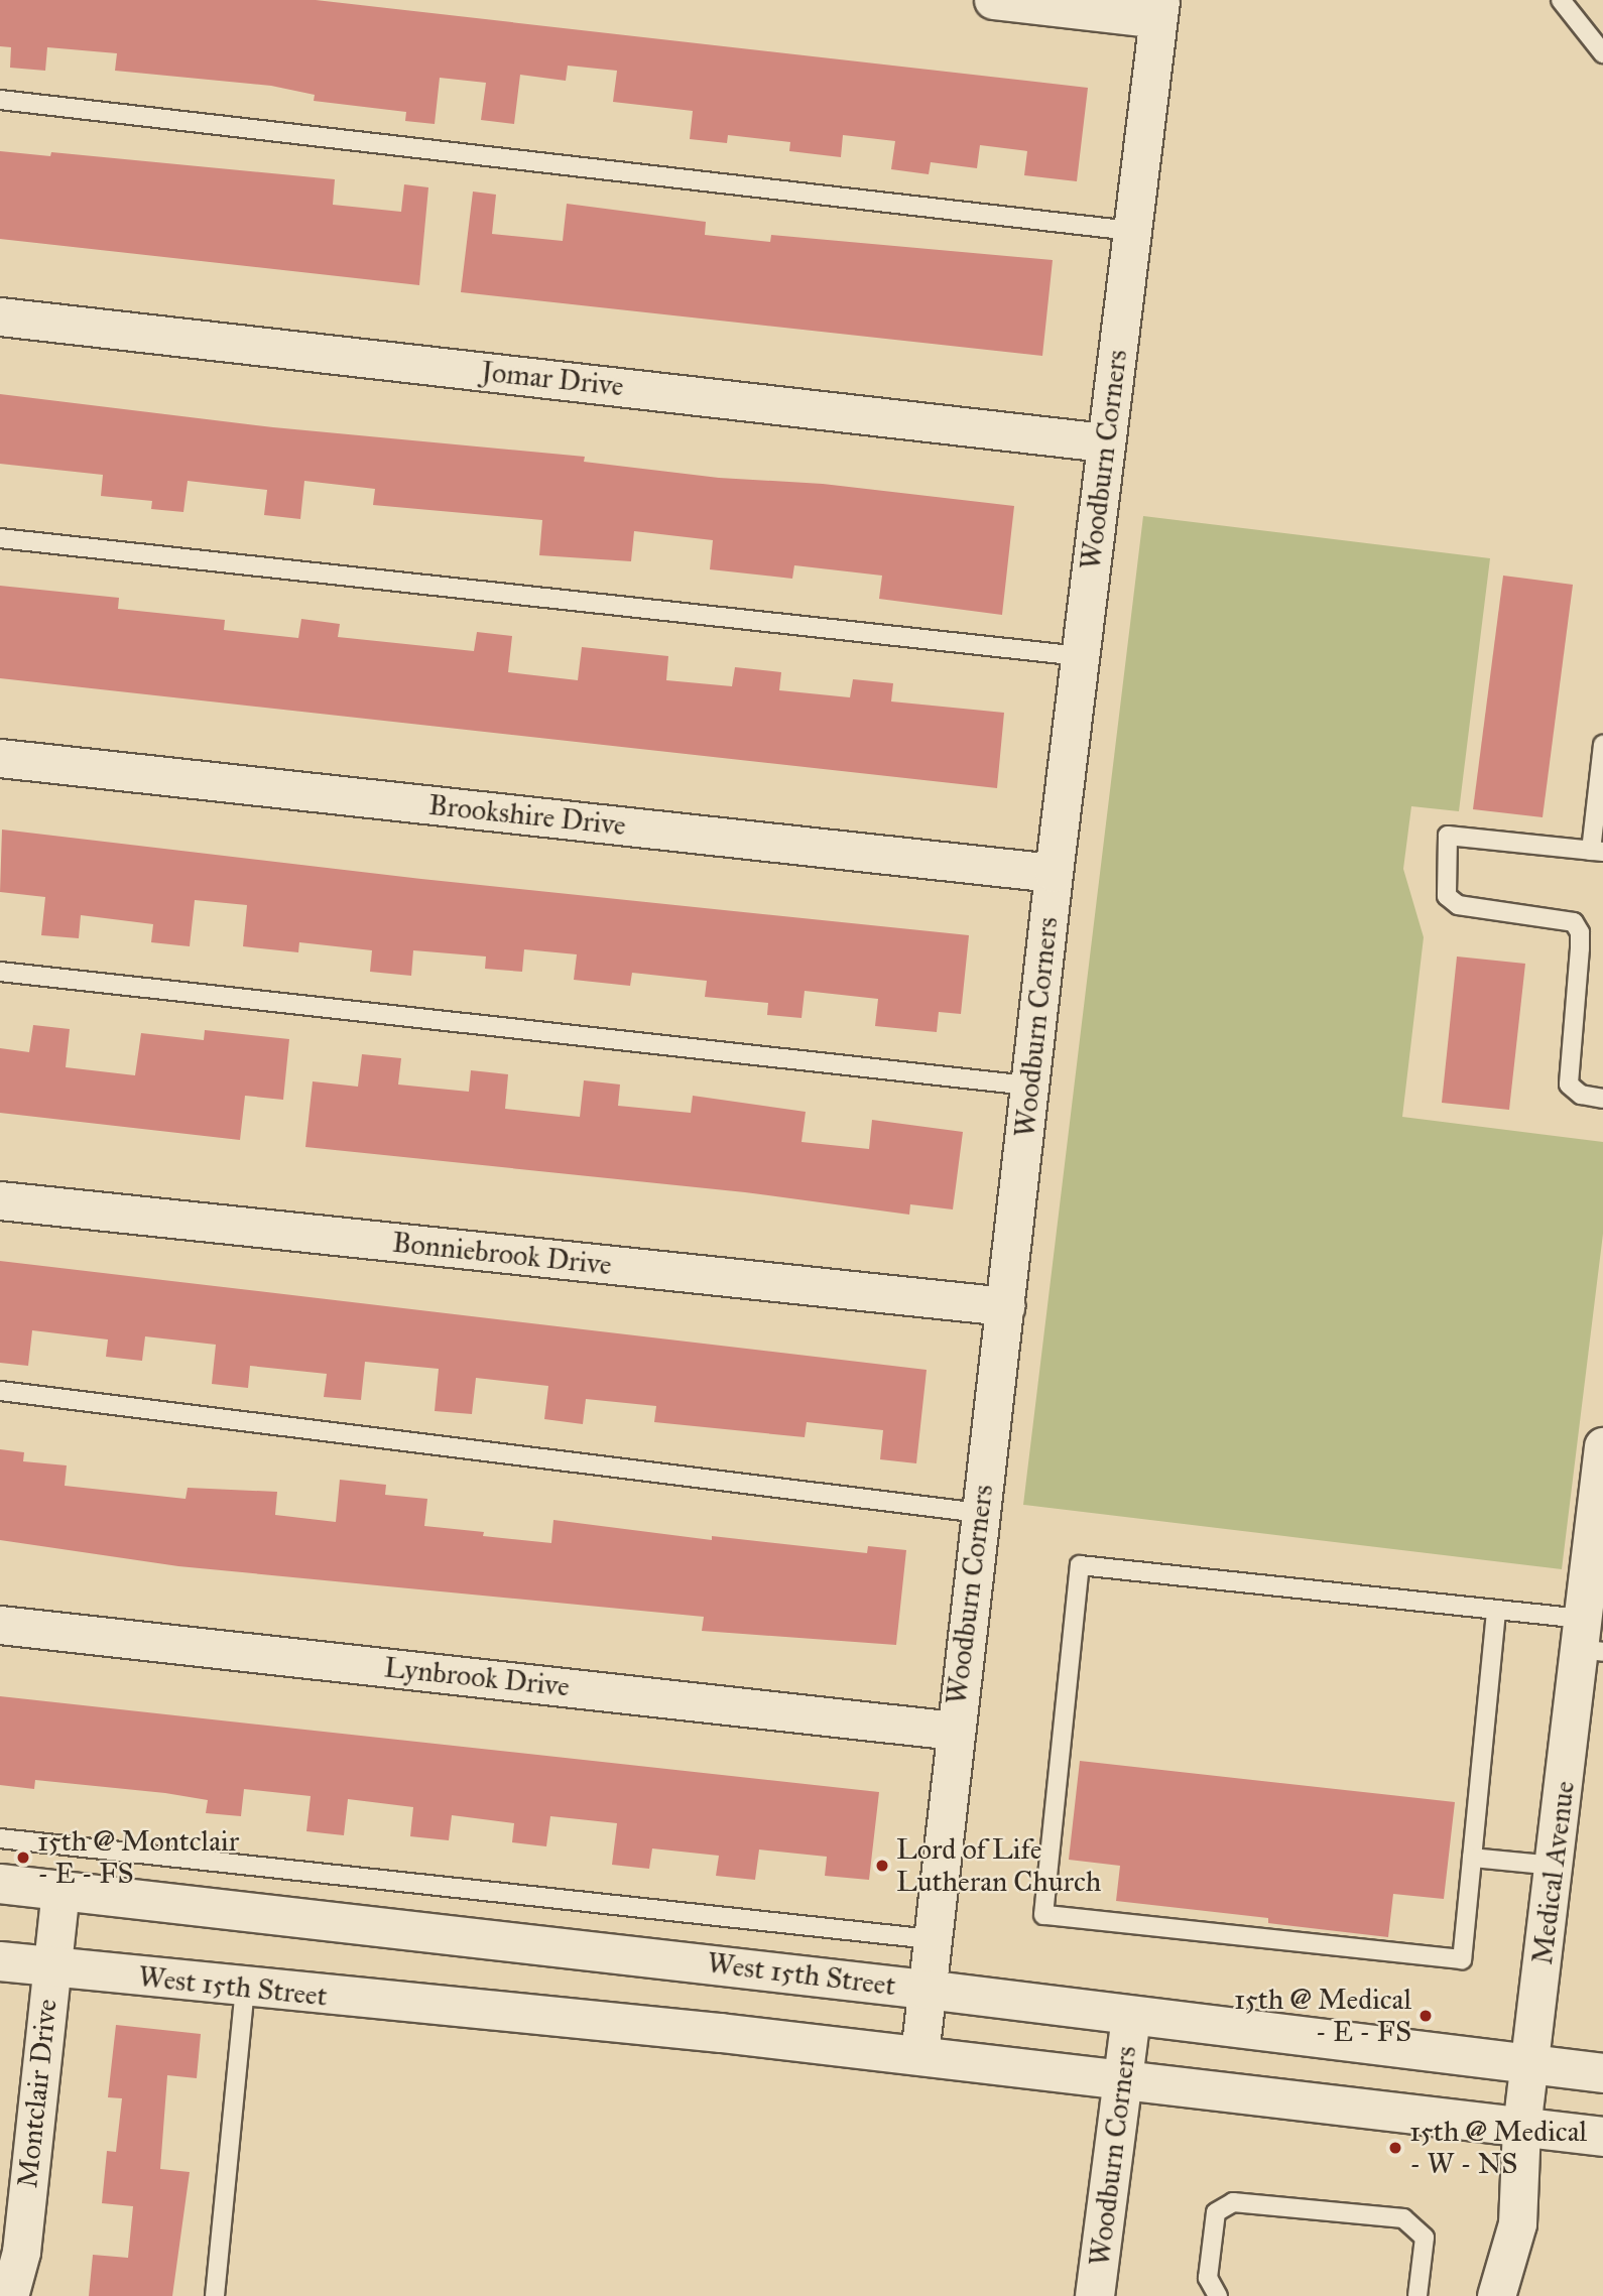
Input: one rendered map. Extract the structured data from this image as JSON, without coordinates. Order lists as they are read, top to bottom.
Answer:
{
  "streets": {
    "main road": ["Woodburn Corners", "West 15th Street"],
    "street": [
      "Jomar Drive",
      "Brookshire Drive",
      "Bonniebrook Drive",
      "Lynbrook Drive",
      "Medical Avenue",
      "Montclair Drive"
    ]
  },
  "crossings": [
    ["Jomar Drive", "Woodburn Corners"],
    ["Woodburn Corners", "Brookshire Drive"],
    ["Woodburn Corners", "Bonniebrook Drive"],
    ["Woodburn Corners", "Lynbrook Drive"],
    ["Woodburn Corners", "West 15th Street"],
    ["Medical Avenue", "West 15th Street"],
    ["West 15th Street", "Montclair Drive"]
  ],
  "places": [
    "15th @ Montclair - E - FS",
    "Lord of Life Lutheran Church",
    "15th @ Medical - E - FS",
    "15th @ Medical - W - NS"
  ]
}
